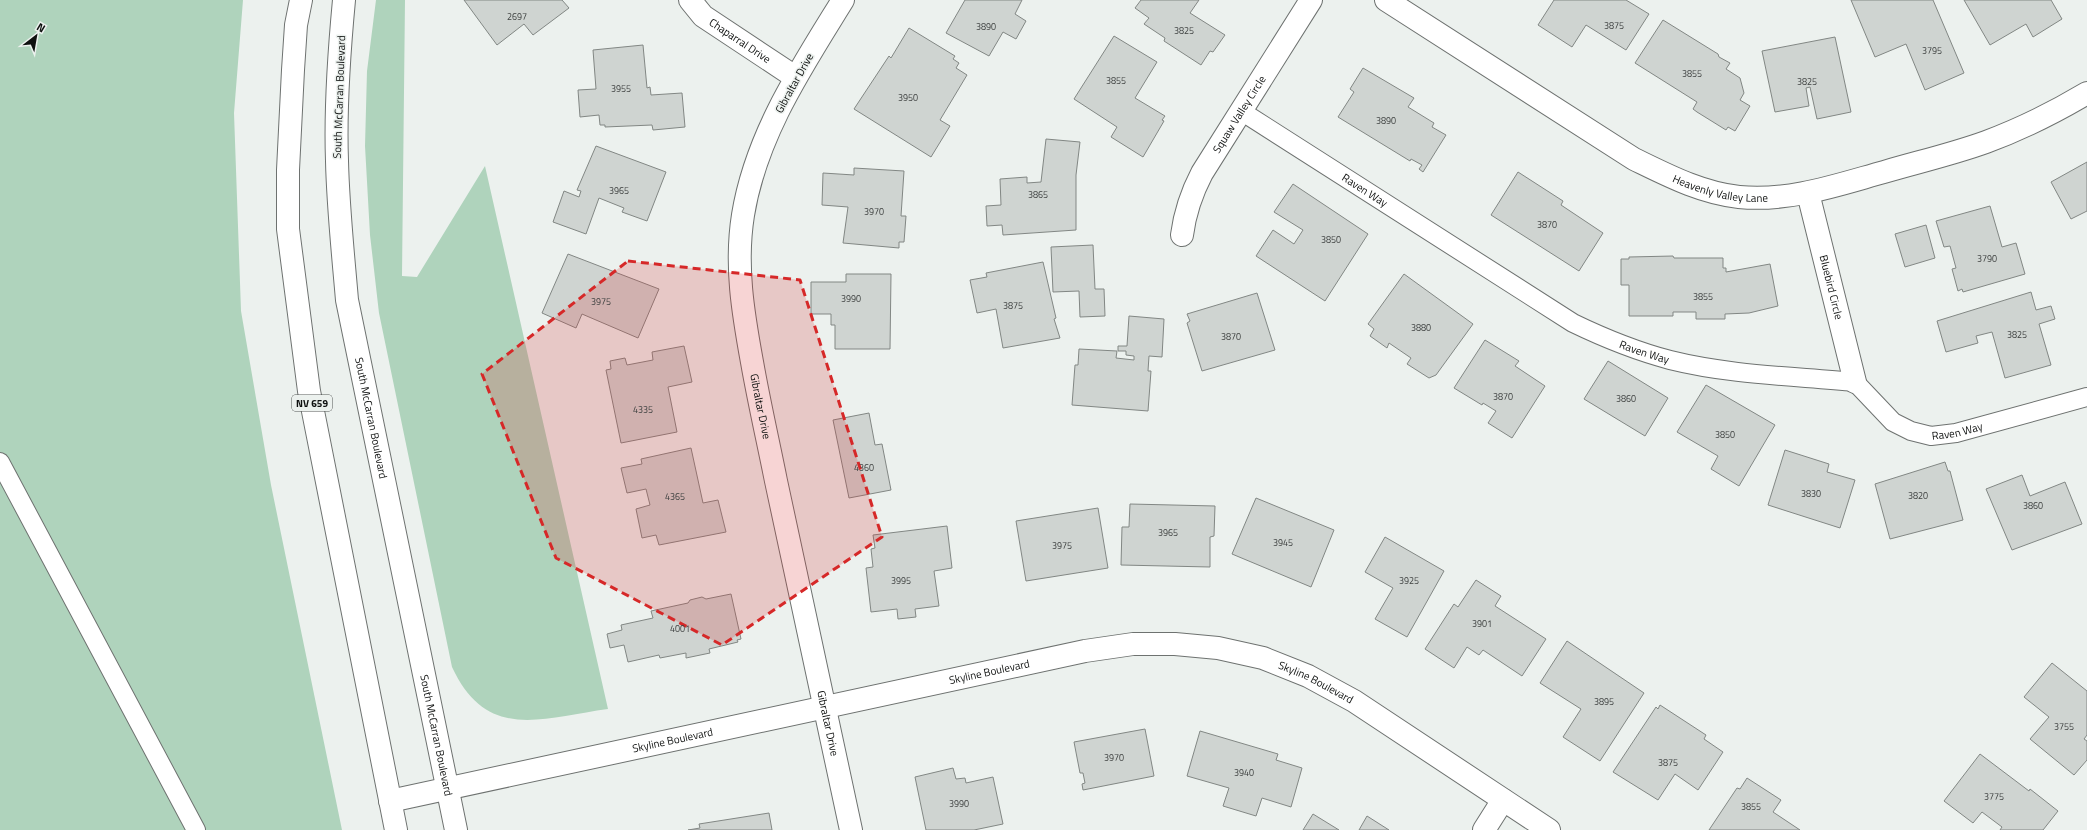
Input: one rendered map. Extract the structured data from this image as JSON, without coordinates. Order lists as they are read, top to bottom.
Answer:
{
  "streets": {
    "street": [
      "Chaparral Drive",
      "Gibraltar Drive",
      "South McCarran Boulevard",
      "Squaw Valley Circle",
      "Heavenly Valley Lane",
      "Bluebird Circle",
      "NV 659",
      "Skyline Boulevard"
    ],
    "lane": ["Raven Way"]
  },
  "crossings": [
    ["Chaparral Drive", "Gibraltar Drive"],
    ["Gibraltar Drive", "Skyline Boulevard"],
    ["South McCarran Boulevard", "Skyline Boulevard"],
    ["Squaw Valley Circle", "Raven Way"],
    ["Heavenly Valley Lane", "Bluebird Circle"],
    ["Raven Way", "Bluebird Circle"],
    ["NV 659", "Skyline Boulevard"]
  ],
  "house_numbers": [
    "2697",
    "3875",
    "3890",
    "3825",
    "3795",
    "3855",
    "3855",
    "3825",
    "3955",
    "3950",
    "3890",
    "3965",
    "3865",
    "3970",
    "3870",
    "3850",
    "3790",
    "3855",
    "3990",
    "3975",
    "3875",
    "3880",
    "3825",
    "3870",
    "3870",
    "3860",
    "4335",
    "3850",
    "4360",
    "3830",
    "3820",
    "4365",
    "3860",
    "3965",
    "3945",
    "3975",
    "3995",
    "3925",
    "3901",
    "4001",
    "3895",
    "3755",
    "3970",
    "3875",
    "3940",
    "3775",
    "3990",
    "3855"
  ],
  "north": "top right"
}
